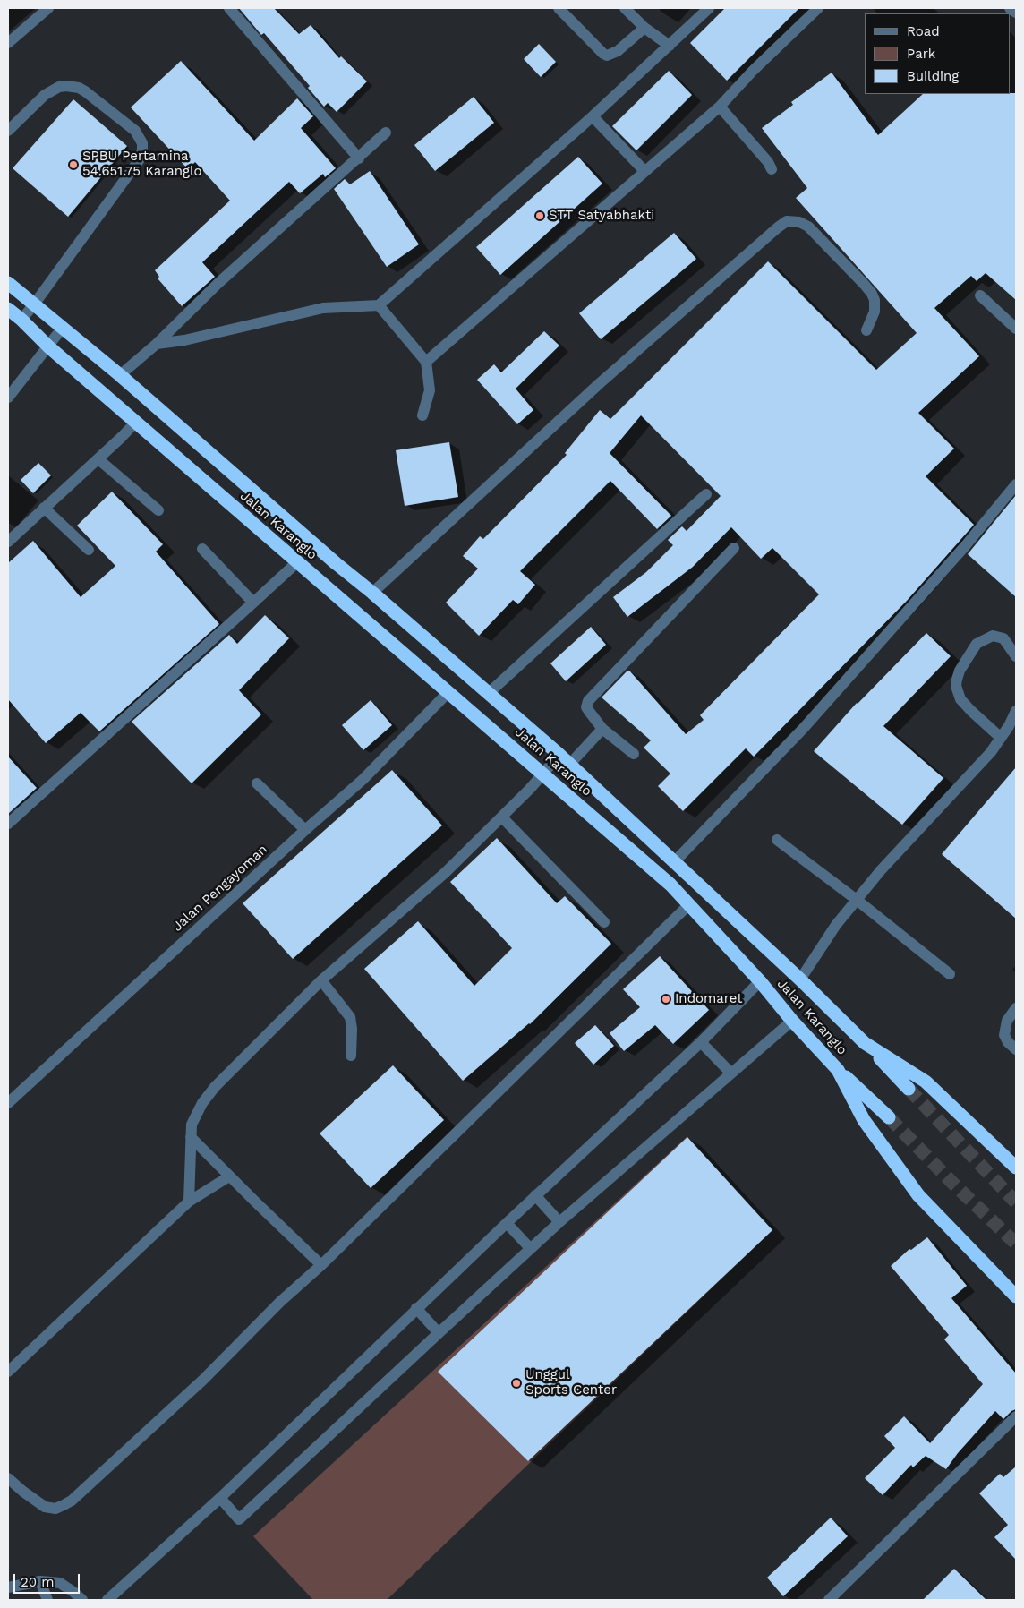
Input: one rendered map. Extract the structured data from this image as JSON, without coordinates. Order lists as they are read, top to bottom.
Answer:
{
  "streets": {
    "highway": ["Jalan Karanglo"],
    "street": ["Jalan Pengayoman"]
  },
  "crossings": [
    ["Jalan Karanglo", "Jalan Pengayoman"]
  ],
  "places": [
    "SPBU Pertamina 54.651.75 Karanglo",
    "STT Satyabhakti",
    "Indomaret",
    "Unggul Sports Center"
  ],
  "legend": ["Road", "Park", "Building"],
  "scale_bar": "20 m"
}
